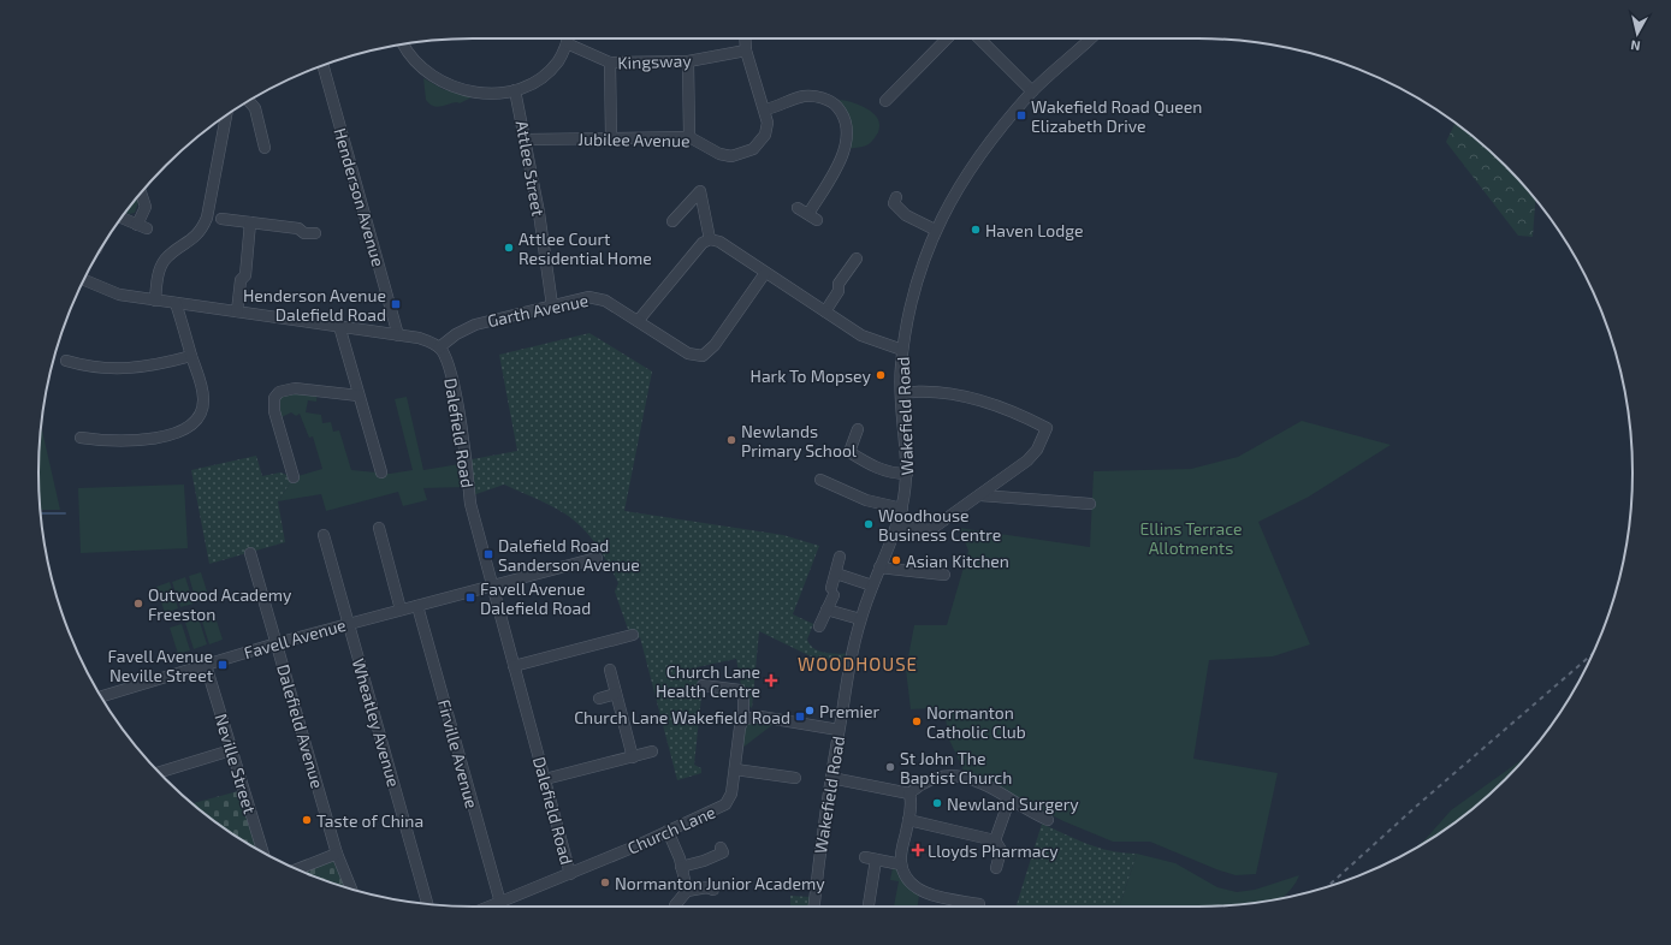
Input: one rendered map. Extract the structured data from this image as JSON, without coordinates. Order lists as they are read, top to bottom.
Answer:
{
  "streets": {
    "street": [
      "Kingsway",
      "Jubilee Avenue",
      "Attlee Street",
      "Henderson Avenue",
      "Garth Avenue",
      "Wakefield Road",
      "Dalefield Road",
      "Favell Avenue",
      "Wheatley Avenue",
      "Dalefield Avenue",
      "Firville Avenue",
      "Neville Street",
      "Church Lane"
    ]
  },
  "crossings": [
    ["Kingsway", "Jubilee Avenue"],
    ["Jubilee Avenue", "Attlee Street"],
    ["Attlee Street", "Garth Avenue"],
    ["Garth Avenue", "Dalefield Road"],
    ["Dalefield Road", "Favell Avenue"],
    ["Dalefield Road", "Church Lane"],
    ["Favell Avenue", "Wheatley Avenue"],
    ["Favell Avenue", "Dalefield Avenue"],
    ["Favell Avenue", "Firville Avenue"],
    ["Favell Avenue", "Neville Street"],
    ["Firville Avenue", "Church Lane"]
  ],
  "districts": ["WOODHOUSE"],
  "parks": ["Ellins Terrace Allotments"],
  "places": {
    "transit": [
      "Wakefield Road Queen Elizabeth Drive",
      "Henderson Avenue Dalefield Road",
      "Dalefield Road Sanderson Avenue",
      "Favell Avenue Dalefield Road",
      "Favell Avenue Neville Street",
      "Church Lane Wakefield Road"
    ],
    "other": [
      "Haven Lodge",
      "Attlee Court Residential Home",
      "Hark To Mopsey",
      "Newlands Primary School",
      "Woodhouse Business Centre",
      "Asian Kitchen",
      "Outwood Academy Freeston",
      "Premier",
      "Normanton Catholic Club",
      "St John The Baptist Church",
      "Newland Surgery",
      "Taste of China",
      "Normanton Junior Academy"
    ],
    "health": ["Church Lane Health Centre", "Lloyds Pharmacy"]
  },
  "north": "bottom"
}
